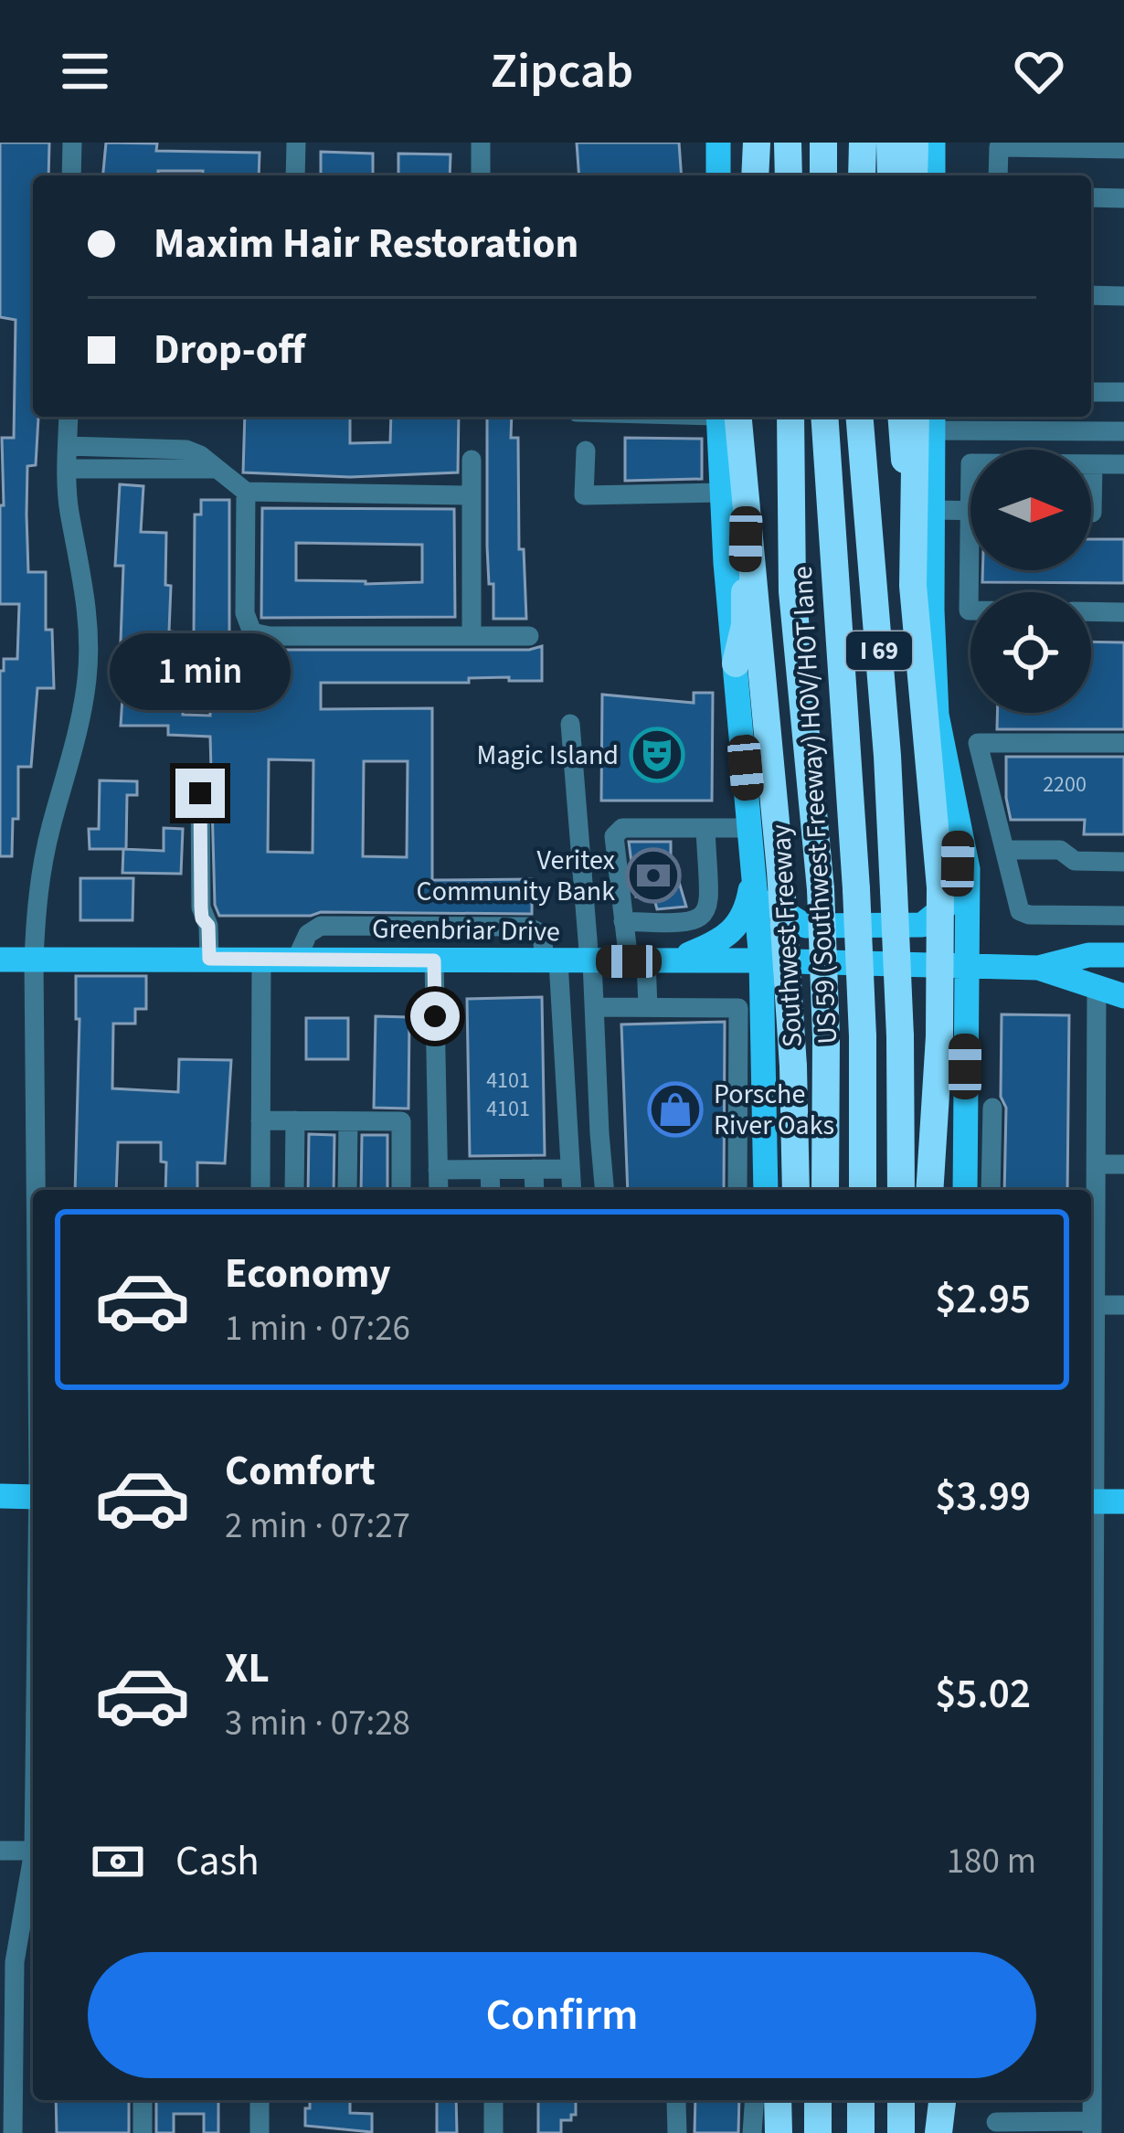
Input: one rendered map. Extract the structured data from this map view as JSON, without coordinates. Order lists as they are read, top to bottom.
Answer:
{
  "streets": {
    "highway": ["I 69", "US 59 (Southwest Freeway) HOV/HOT lane", "Southwest Freeway"],
    "main road": ["Greenbriar Drive"]
  },
  "places": {
    "theatre": ["Magic Island"],
    "bank": ["Veritex Community Bank"],
    "shop": ["Porsche River Oaks"]
  },
  "house_numbers": ["2200", "4101", "4101"],
  "north": "right",
  "page": {
    "header": "Zipcab",
    "banner": ["Maxim Hair Restoration", "Drop-off"],
    "bubble": "1 min",
    "list": [
      {
        "name": "Economy",
        "note": "1 min · 07:26",
        "value": "$2.95"
      },
      {
        "name": "Comfort",
        "note": "2 min · 07:27",
        "value": "$3.99"
      },
      {
        "name": "XL",
        "note": "3 min · 07:28",
        "value": "$5.02"
      }
    ],
    "pay": ["Cash", "180 m"],
    "buttons": "Confirm"
  }
}
